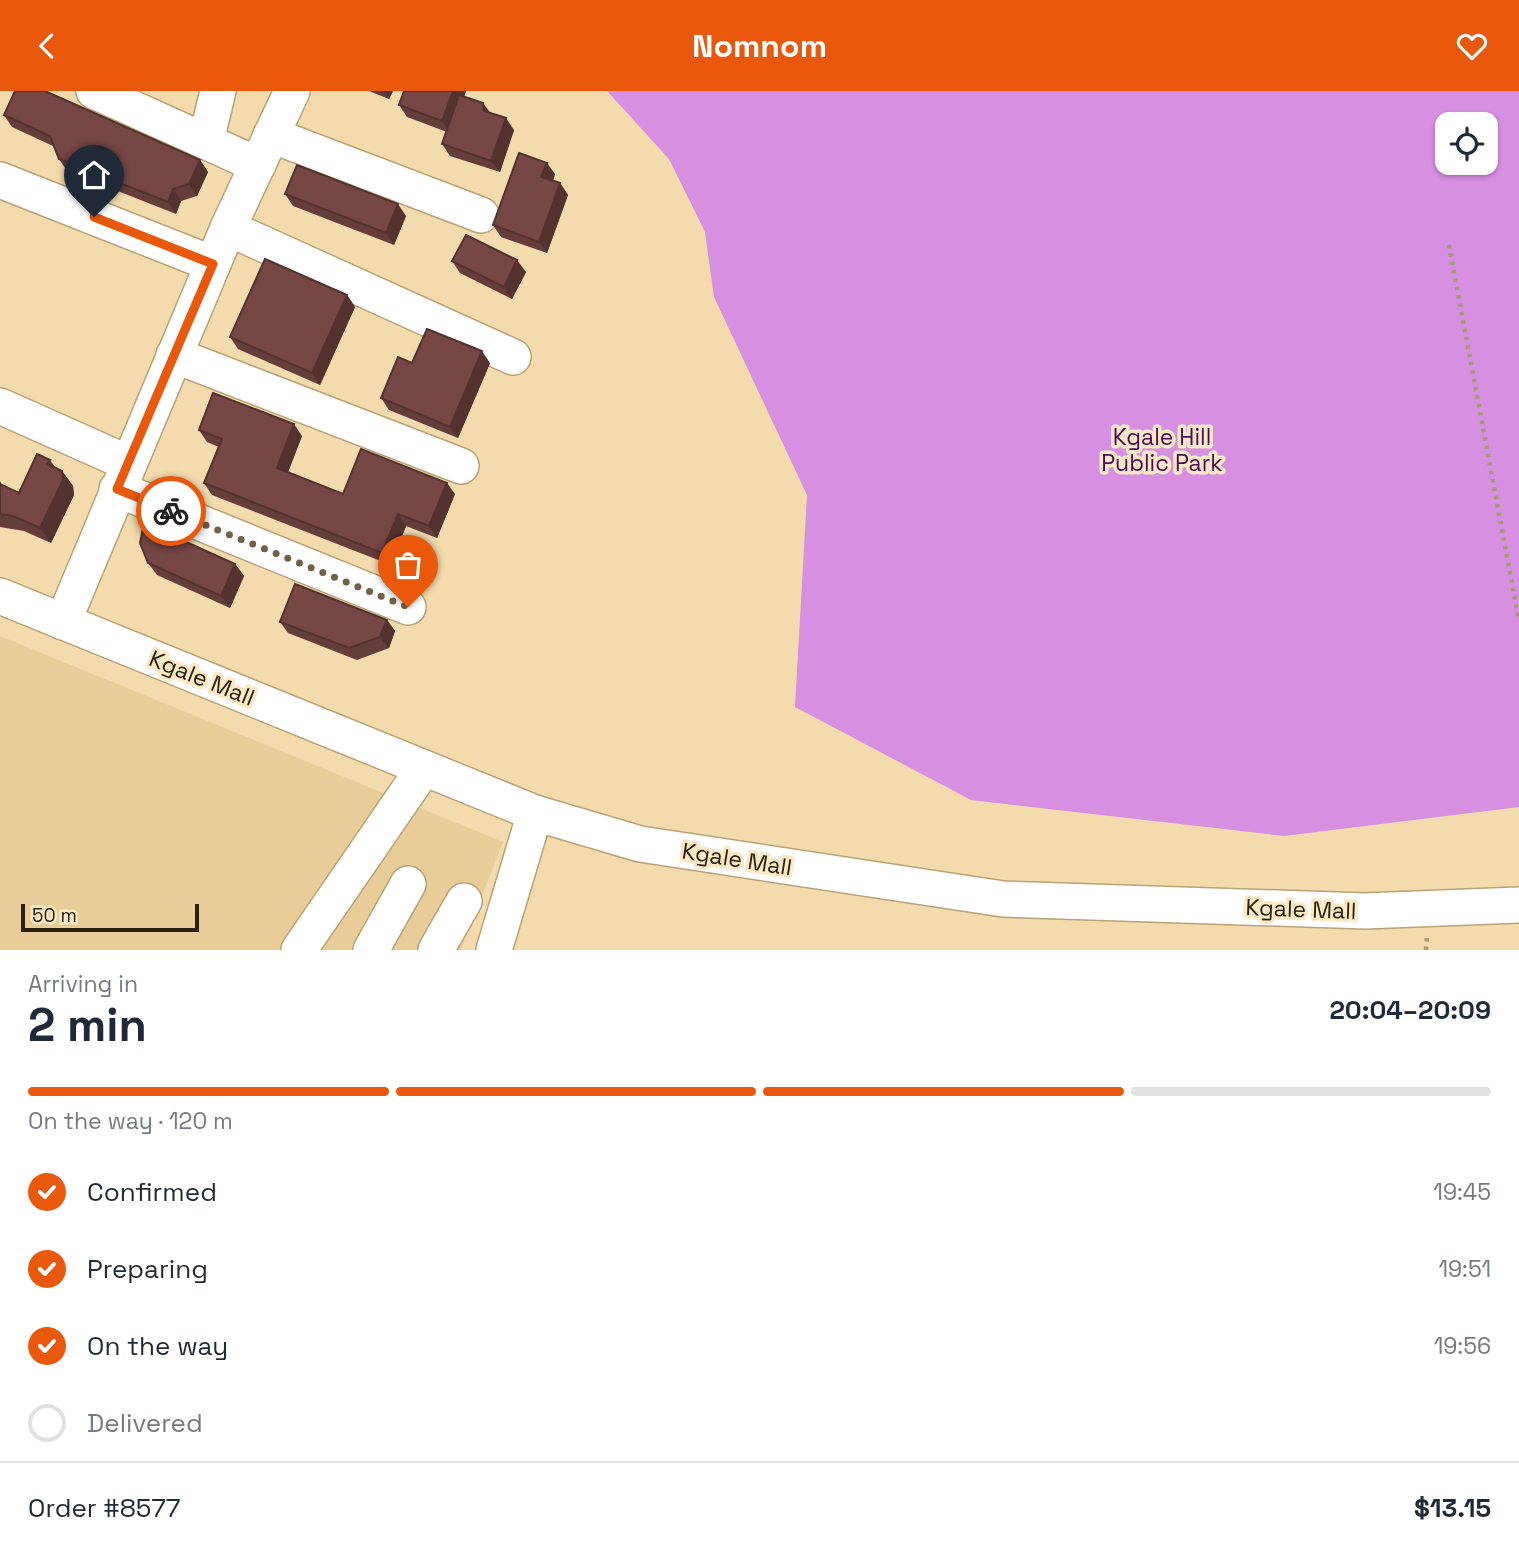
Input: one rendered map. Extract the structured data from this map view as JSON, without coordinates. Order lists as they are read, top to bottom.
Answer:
{
  "streets": {
    "street": ["Kgale Mall"]
  },
  "parks": ["Kgale Hill Public Park"],
  "scale_bar": "50 m",
  "page": {
    "header": "Nomnom",
    "scale": "50 m",
    "heading": ["2 min", "Arriving in", "20:04–20:09"],
    "panel": ["Order #8577", "$13.15"],
    "bar": "On the way · 120 m",
    "list": [
      ["Confirmed", "19:45"],
      ["Preparing", "19:51"],
      ["On the way", "19:56"],
      "Delivered"
    ]
  }
}
